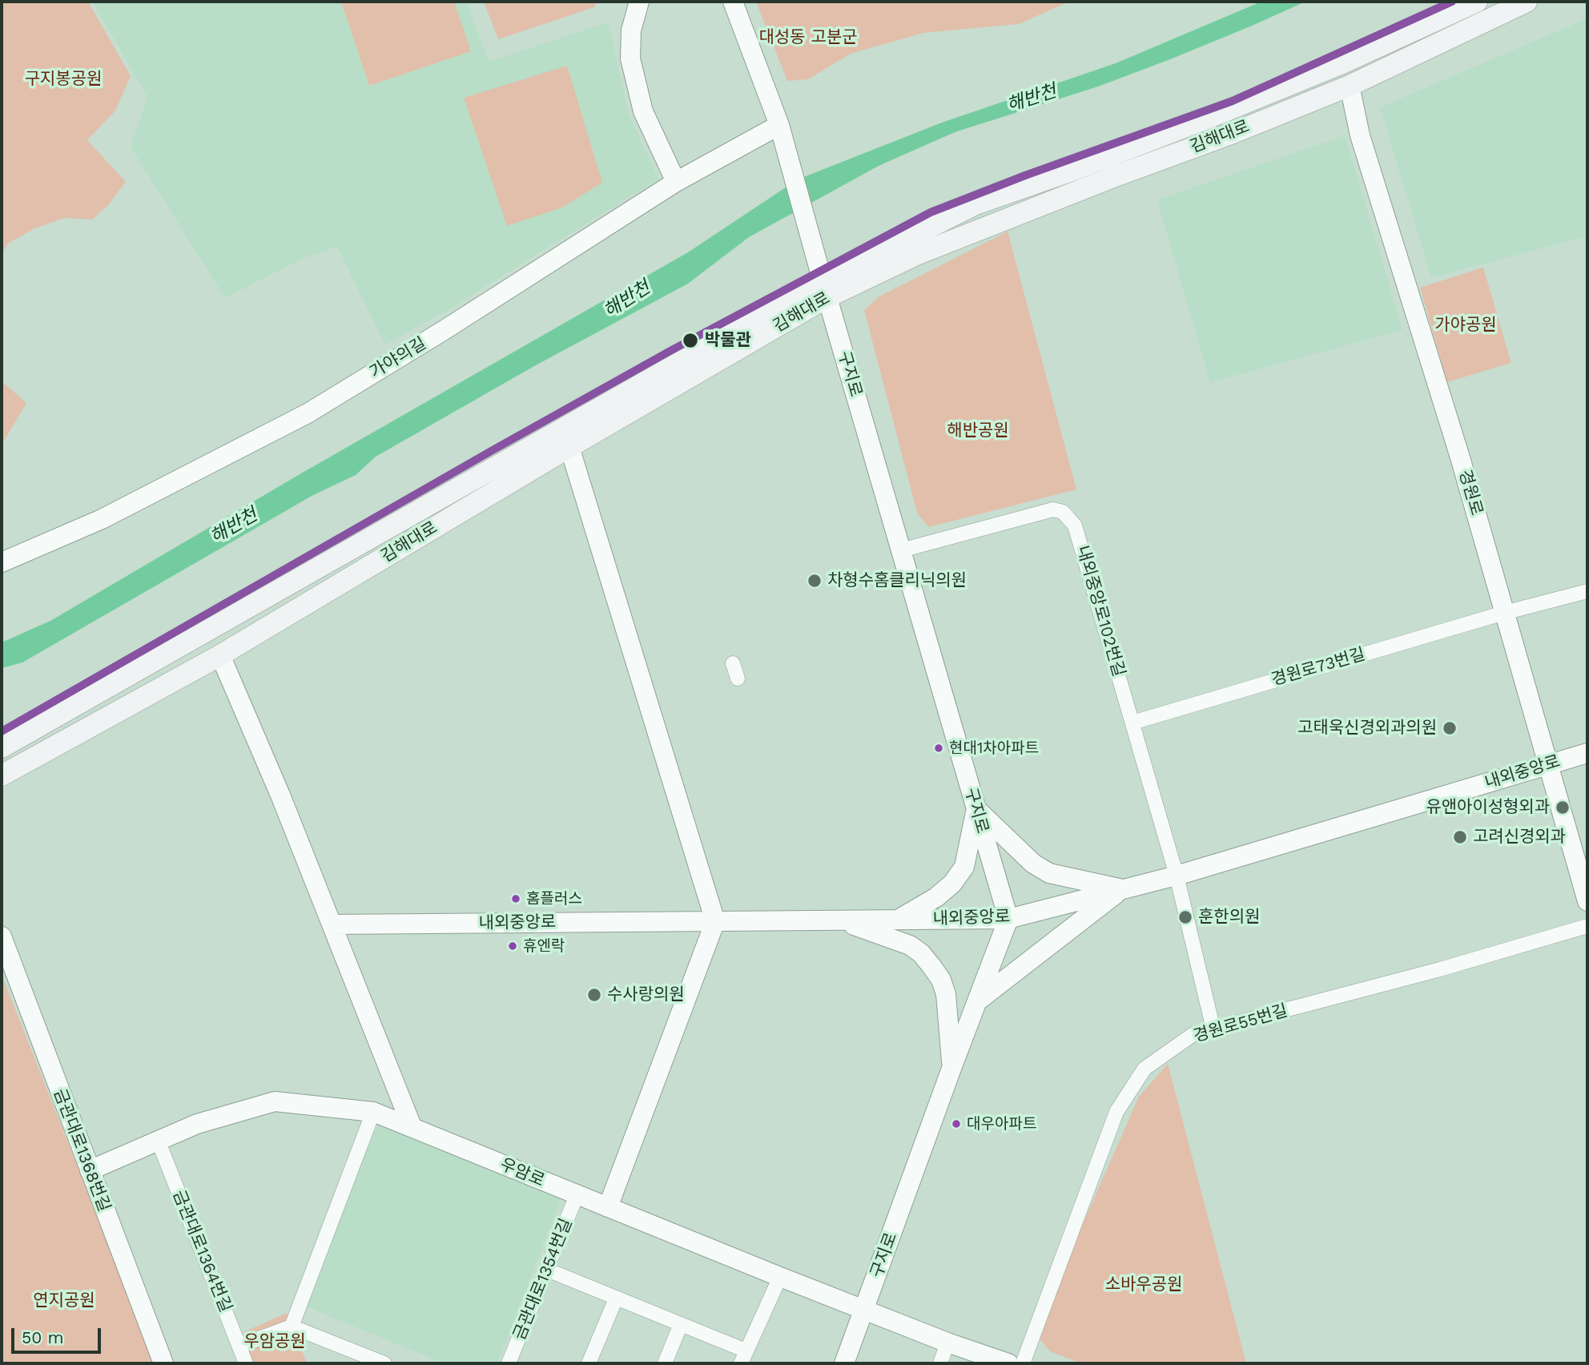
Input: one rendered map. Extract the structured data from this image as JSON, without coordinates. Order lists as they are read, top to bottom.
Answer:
{
  "streets": {
    "main road": ["김해대로"],
    "street": [
      "가야의길",
      "구지로",
      "경원로",
      "내외중앙로102번길",
      "경원로73번길",
      "내외중앙로",
      "경원로55번길",
      "금관대로1368번길",
      "우암로",
      "금관대로1364번길",
      "금관대로1354번길"
    ]
  },
  "crossings": [
    ["김해대로", "구지로"],
    ["김해대로", "경원로"],
    ["가야의길", "구지로"],
    ["구지로", "내외중앙로102번길"],
    ["구지로", "내외중앙로"],
    ["구지로", "우암로"],
    ["경원로", "경원로73번길"],
    ["경원로", "내외중앙로"],
    ["내외중앙로102번길", "경원로73번길"],
    ["내외중앙로102번길", "내외중앙로"],
    ["내외중앙로102번길", "경원로55번길"],
    ["금관대로1368번길", "우암로"],
    ["우암로", "금관대로1364번길"],
    ["우암로", "금관대로1354번길"]
  ],
  "water": ["해반천"],
  "parks": [
    "대성동 고분군",
    "구지봉공원",
    "가야공원",
    "해반공원",
    "소바우공원",
    "연지공원",
    "우암공원"
  ],
  "places": [
    "박물관",
    "차형수홈클리닉의원",
    "고태욱신경외과의원",
    "현대1차아파트",
    "유앤아이성형외과",
    "고려신경외과",
    "홈플러스",
    "훈한의원",
    "휴엔락",
    "수사랑의원",
    "대우아파트"
  ],
  "scale_bar": "50 m"
}
